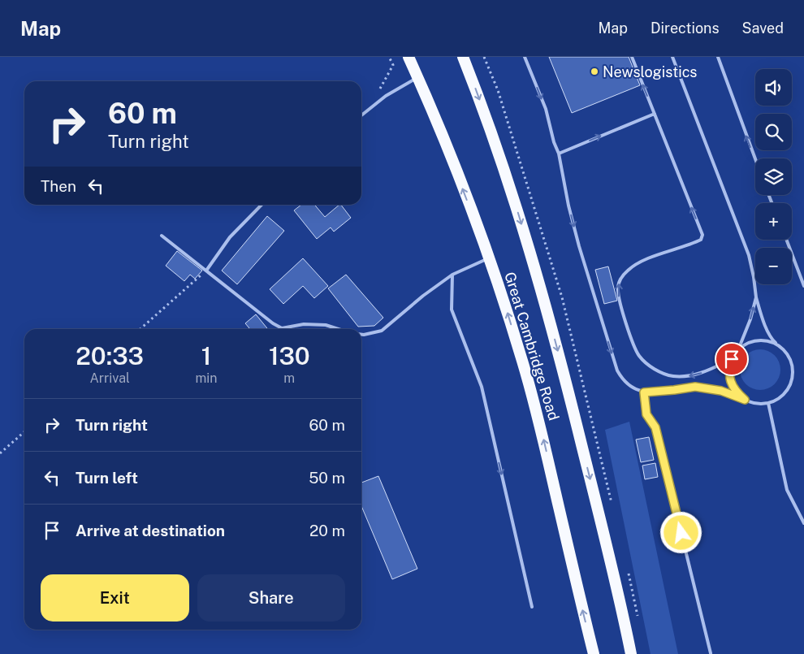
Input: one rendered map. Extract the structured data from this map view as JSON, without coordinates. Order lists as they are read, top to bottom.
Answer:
{
  "streets": {
    "highway": ["Great Cambridge Road"]
  },
  "places": ["Newslogistics"],
  "page": {
    "header": "Map",
    "nav": ["Map", "Directions", "Saved"],
    "map_buttons": ["+", "−"],
    "turn": ["60 m", "Turn right"],
    "then": "Then",
    "eta": [
      "20:33",
      "Arrival",
      "1",
      "min",
      "130",
      "m"
    ],
    "list": [
      {
        "name": "Turn right",
        "value": "60 m"
      },
      {
        "name": "Turn left",
        "value": "50 m"
      },
      {
        "name": "Arrive at destination",
        "value": "20 m"
      }
    ],
    "buttons": ["Exit", "Share"]
  }
}
